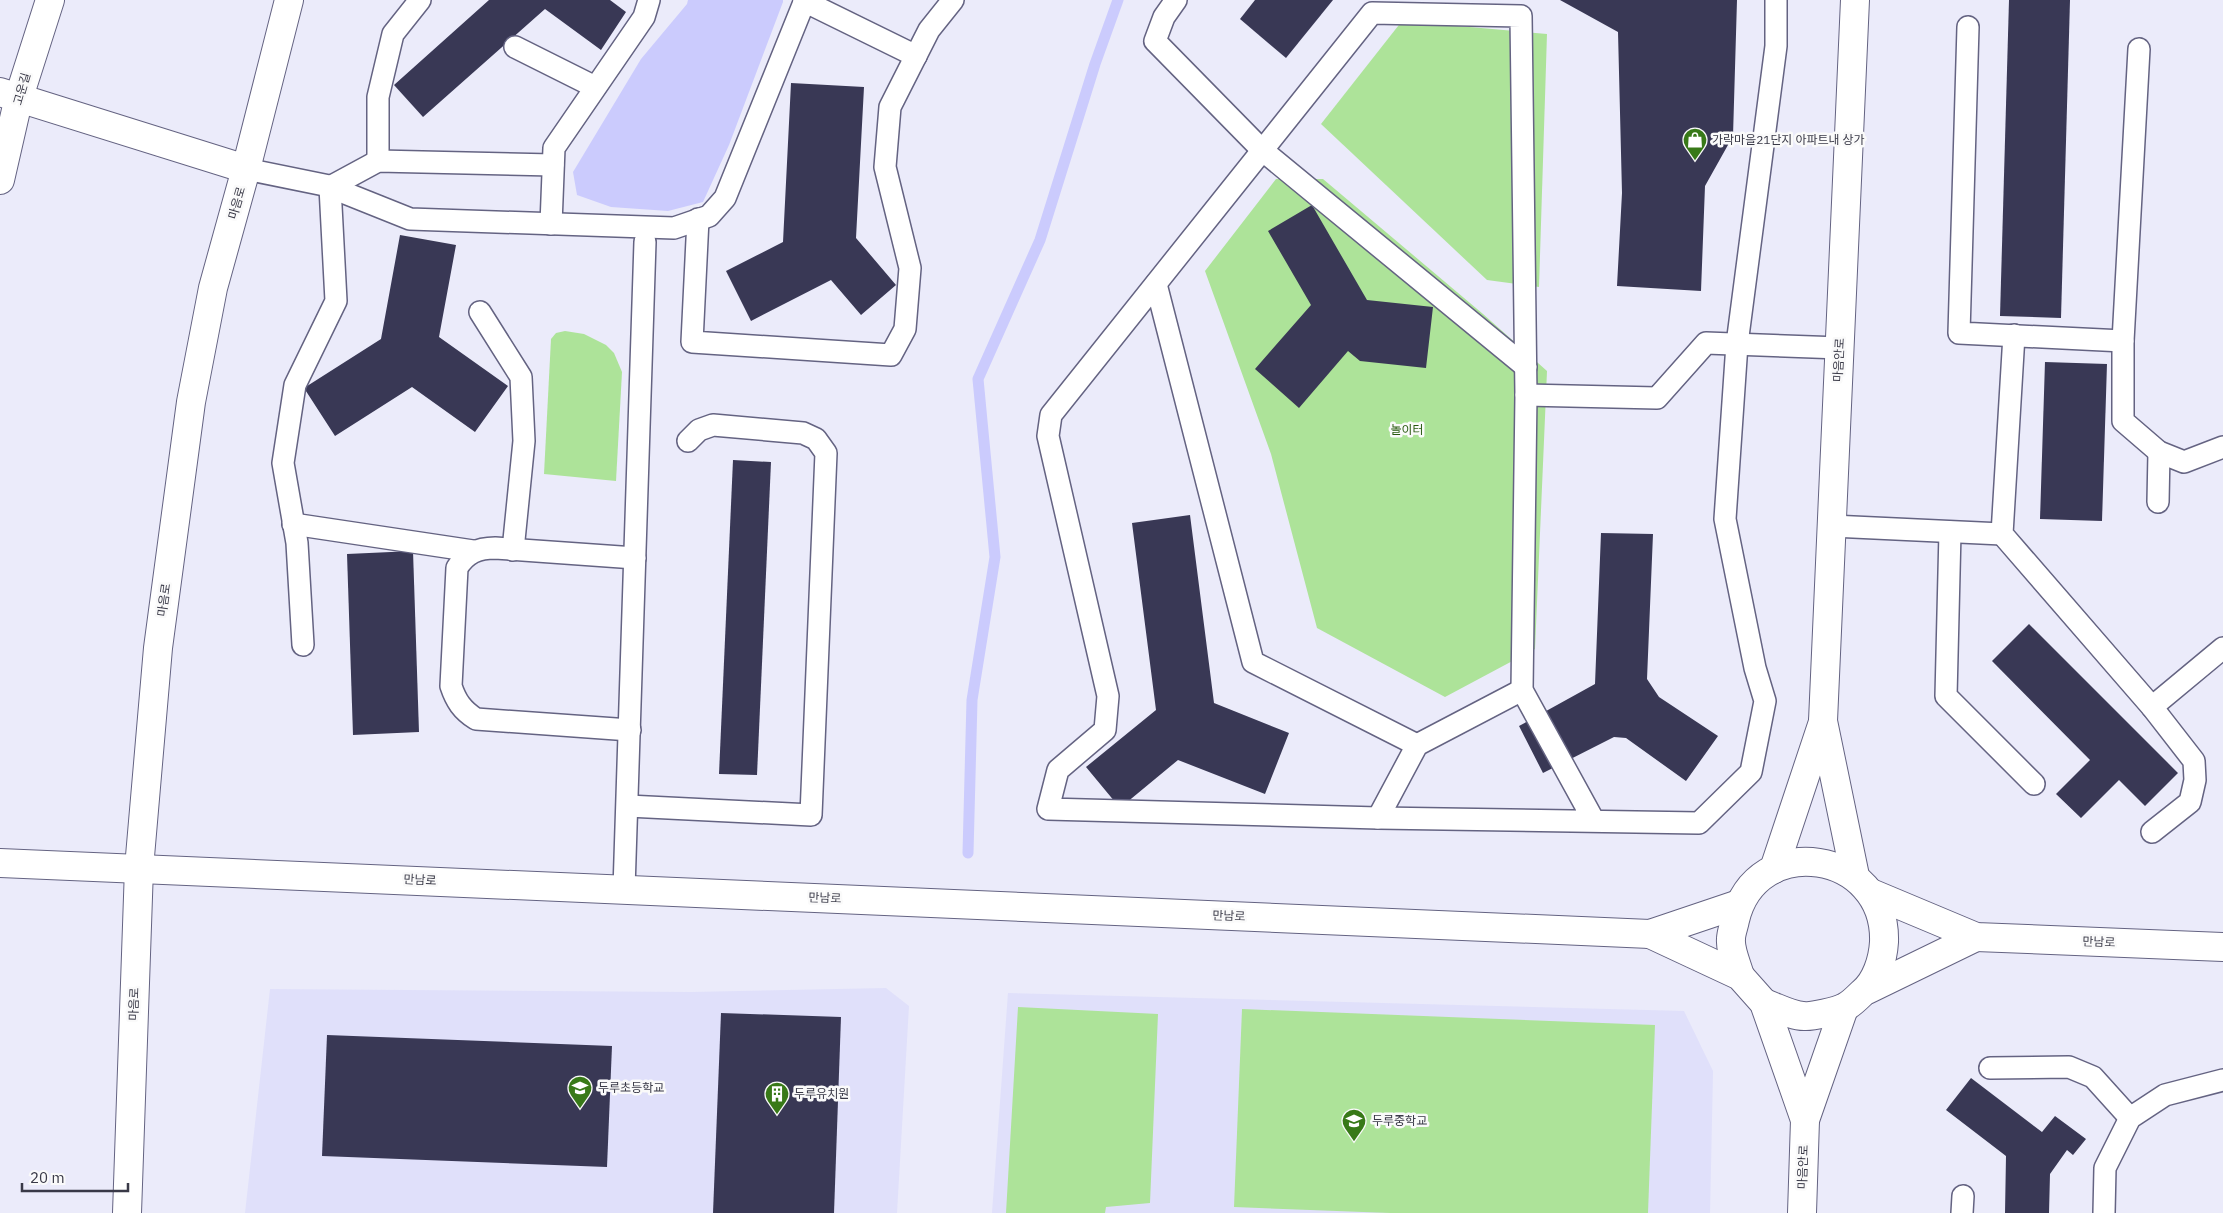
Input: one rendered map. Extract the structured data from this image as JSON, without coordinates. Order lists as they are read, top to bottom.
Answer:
{
  "streets": {
    "street": [
      "고운길",
      "마음로",
      "마음안로",
      "만남로"
    ]
  },
  "crossings": [
    ["마음로", "만남로"]
  ],
  "parks": ["놀이터"],
  "places": {
    "shop": ["가락마을21단지 아파트내 상가"],
    "school or university": ["두루초등학교", "두루중학교"],
    "building": ["두루유치원"]
  },
  "scale_bar": "20 m"
}
